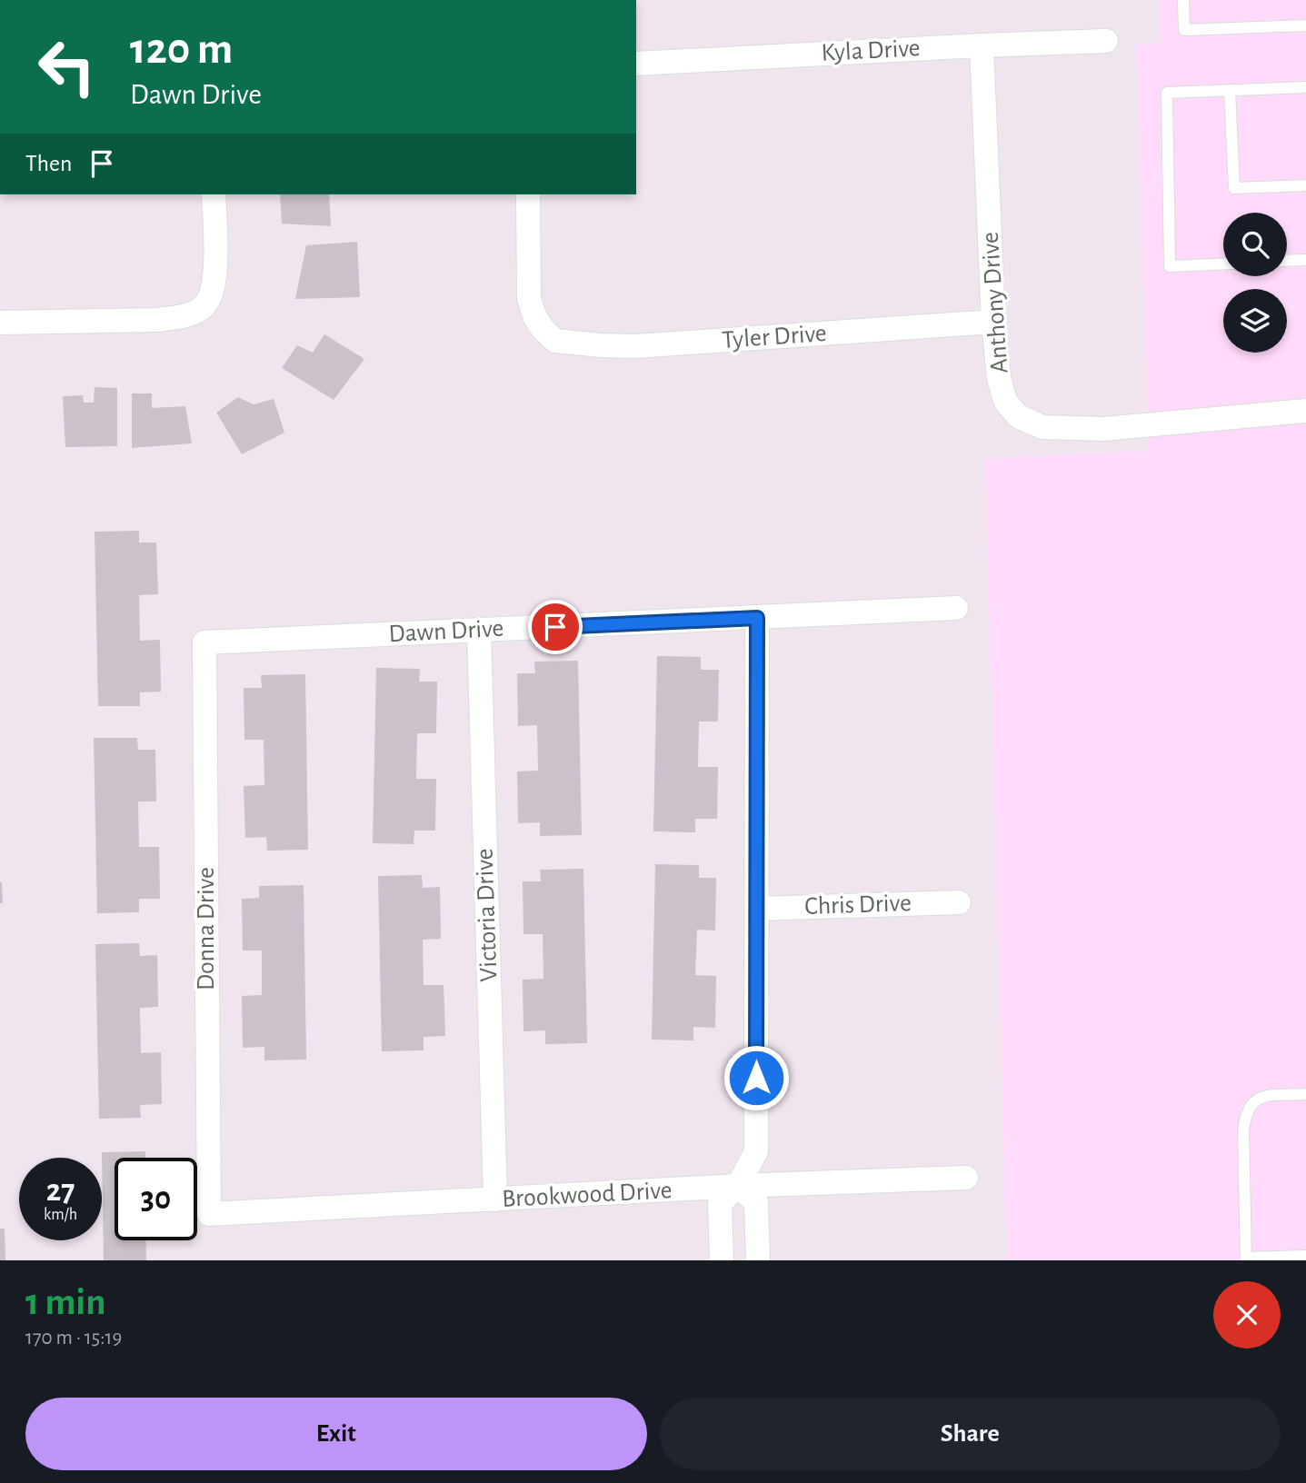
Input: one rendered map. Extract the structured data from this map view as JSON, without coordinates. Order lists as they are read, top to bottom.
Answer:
{
  "streets": {
    "street": [
      "Kyla Drive",
      "Anthony Drive",
      "Tyler Drive",
      "Dawn Drive",
      "Chris Drive",
      "Victoria Drive",
      "Donna Drive",
      "Brookwood Drive"
    ]
  },
  "crossings": [
    ["Kyla Drive", "Anthony Drive"],
    ["Anthony Drive", "Tyler Drive"],
    ["Dawn Drive", "Victoria Drive"],
    ["Dawn Drive", "Donna Drive"],
    ["Victoria Drive", "Brookwood Drive"],
    ["Donna Drive", "Brookwood Drive"]
  ],
  "page": {
    "turn": ["120 m", "Dawn Drive"],
    "then": "Then",
    "speed": "27 km/h",
    "limit": "30",
    "heading": ["1 min", "170 m · 15:19"],
    "buttons": ["Exit", "Share"]
  }
}
